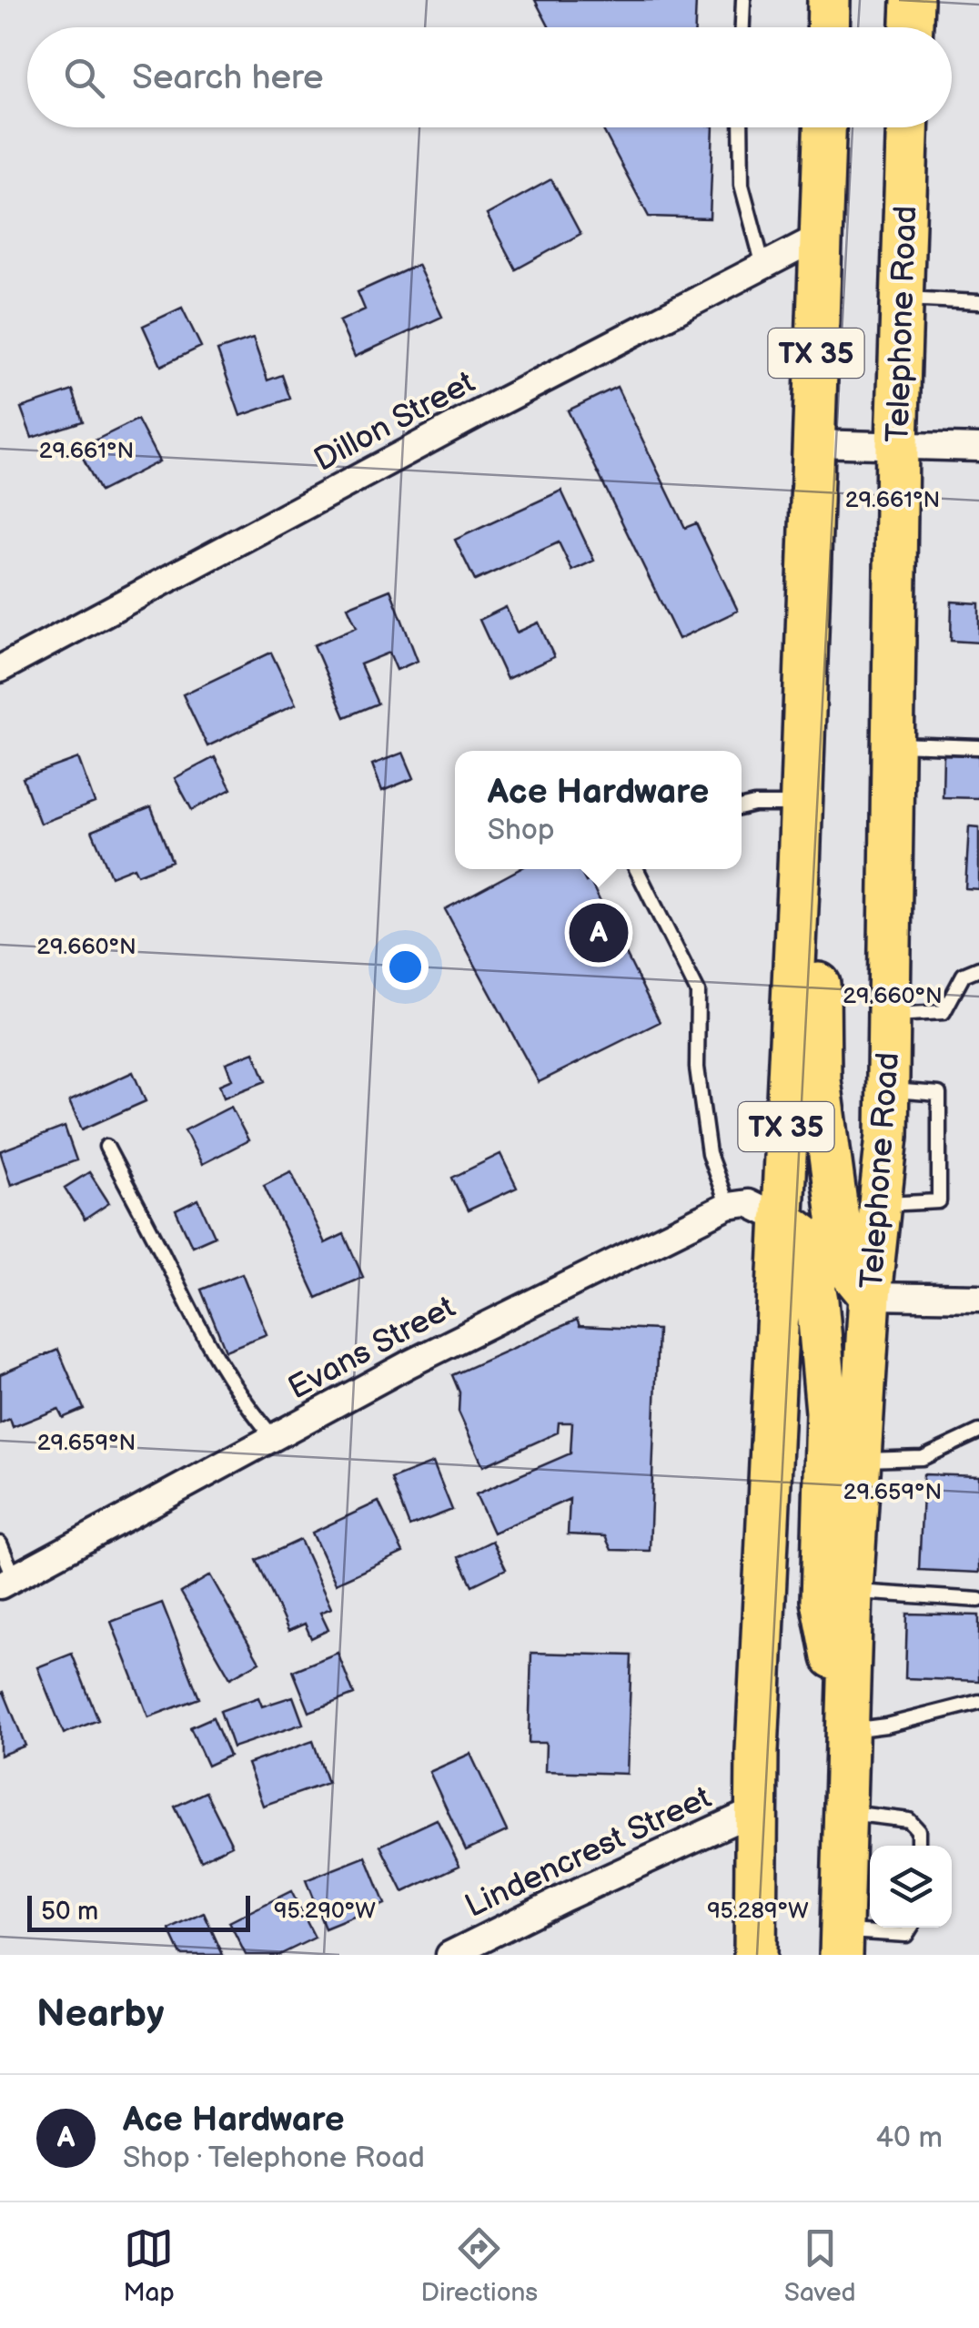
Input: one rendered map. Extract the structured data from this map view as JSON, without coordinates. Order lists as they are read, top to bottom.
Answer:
{
  "streets": {
    "main road": ["Telephone Road", "TX 35"],
    "street": ["Dillon Street", "Evans Street", "Lindencrest Street"]
  },
  "crossings": [
    ["TX 35", "Dillon Street"],
    ["TX 35", "Lindencrest Street"]
  ],
  "scale_bar": "50 m",
  "page": {
    "search": "Search here",
    "popup": ["Ace Hardware", "Shop"],
    "pins": "A",
    "scale": "50 m",
    "heading": "Nearby",
    "list": [
      {
        "mark": "A",
        "name": "Ace Hardware",
        "note": "Shop · Telephone Road",
        "value": "40 m"
      }
    ],
    "nav": ["Map", "Directions", "Saved"]
  },
  "coordinates": [
    "29.661°N",
    "29.660°N",
    "29.659°N",
    "95.290°W",
    "95.289°W"
  ]
}
